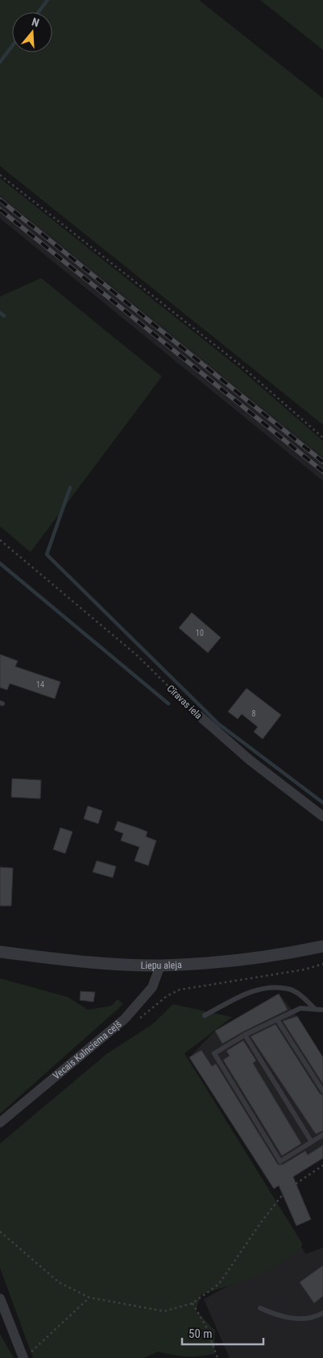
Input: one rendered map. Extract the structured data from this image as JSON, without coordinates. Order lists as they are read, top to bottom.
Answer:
{
  "streets": {
    "street": ["Cīravas iela", "Liepu aleja", "Vecais Kalnciema ceļš"]
  },
  "crossings": [
    ["Liepu aleja", "Vecais Kalnciema ceļš"]
  ],
  "house_numbers": ["10", "14", "8"],
  "scale_bar": "50 m",
  "north": "top"
}
